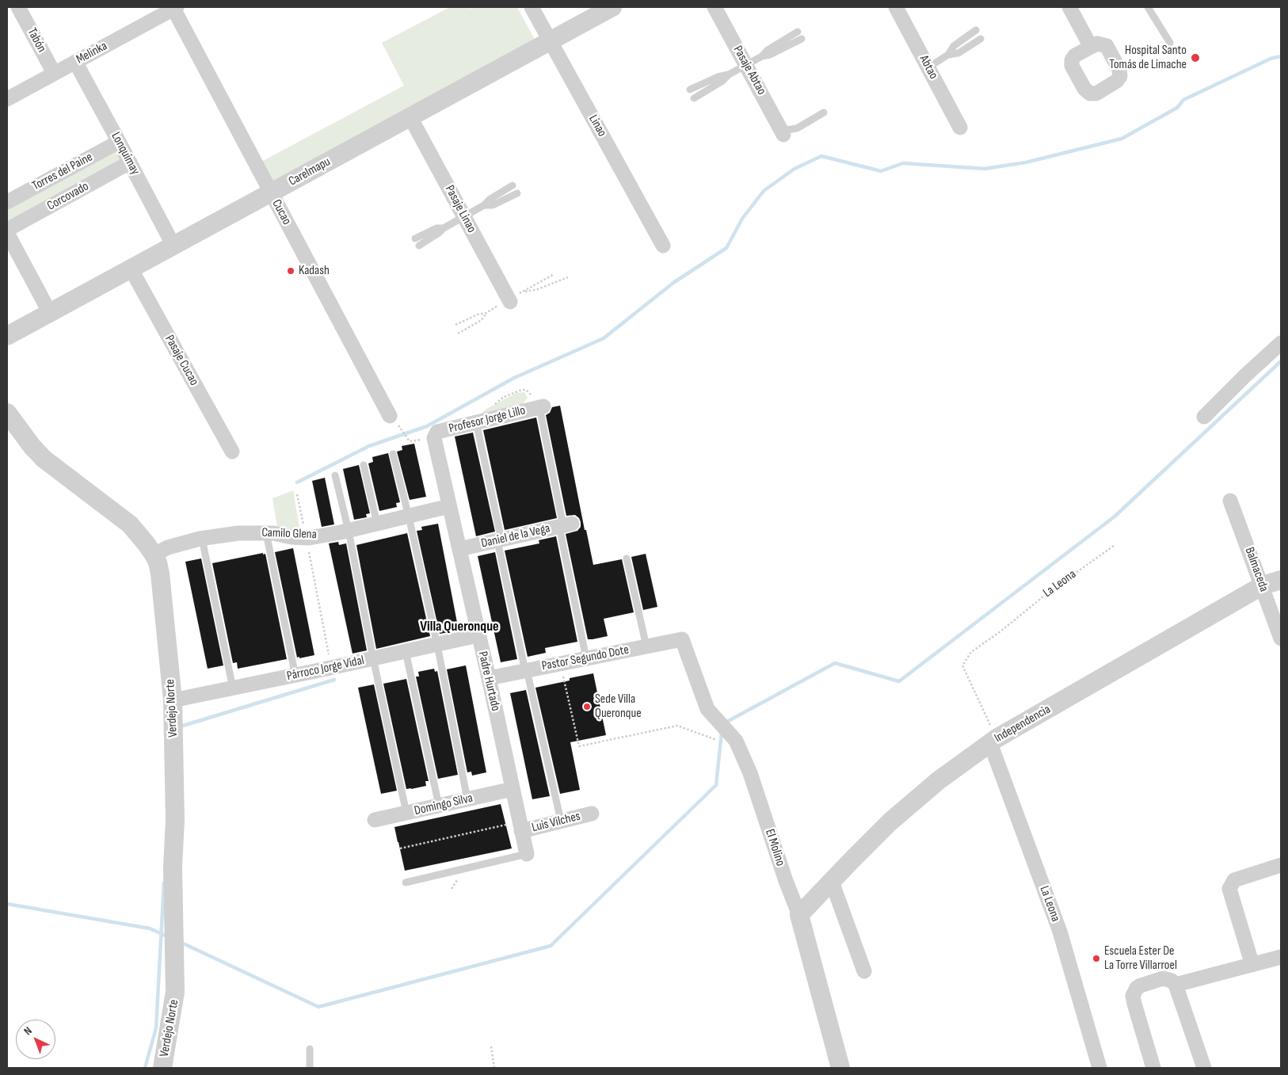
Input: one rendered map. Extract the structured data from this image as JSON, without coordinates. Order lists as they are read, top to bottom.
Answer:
{
  "streets": {
    "street": [
      "Tabón",
      "Melinka",
      "Abtao",
      "Pasaje Abtao",
      "Linao",
      "Lonquimay",
      "Torres del Paine",
      "Carelmapu",
      "Corcovado",
      "Pasaje Linao",
      "Cucao",
      "Pasaje Cucao",
      "Profesor Jorge Lillo",
      "Camilo Glena",
      "Daniel de la Vega",
      "Balmaceda",
      "La Leona",
      "Pastor Segundo Dote",
      "Párroco Jorge Vidal",
      "Padre Hurtado",
      "Verdejo Norte",
      "Independencia",
      "Domingo Silva",
      "Luis Vilches",
      "El Molino"
    ]
  },
  "crossings": [
    ["Tabón", "Melinka"],
    ["Melinka", "Lonquimay"],
    ["Melinka", "Cucao"],
    ["Linao", "Carelmapu"],
    ["Lonquimay", "Torres del Paine"],
    ["Lonquimay", "Carelmapu"],
    ["Lonquimay", "Corcovado"],
    ["Carelmapu", "Pasaje Linao"],
    ["Carelmapu", "Cucao"],
    ["Carelmapu", "Pasaje Cucao"],
    ["Profesor Jorge Lillo", "Padre Hurtado"],
    ["Camilo Glena", "Padre Hurtado"],
    ["Camilo Glena", "Verdejo Norte"],
    ["Daniel de la Vega", "Padre Hurtado"],
    ["Balmaceda", "Independencia"],
    ["La Leona", "Independencia"],
    ["Pastor Segundo Dote", "Padre Hurtado"],
    ["Pastor Segundo Dote", "El Molino"],
    ["Párroco Jorge Vidal", "Padre Hurtado"],
    ["Párroco Jorge Vidal", "Verdejo Norte"],
    ["Padre Hurtado", "Domingo Silva"],
    ["Padre Hurtado", "Luis Vilches"],
    ["Independencia", "El Molino"]
  ],
  "districts": ["Villa Queronque"],
  "places": [
    "Hospital Santo Tomás de Limache",
    "Kadash",
    "Sede Villa Queronque",
    "Escuela Ester De La Torre Villarroel"
  ],
  "north": "top left"
}
